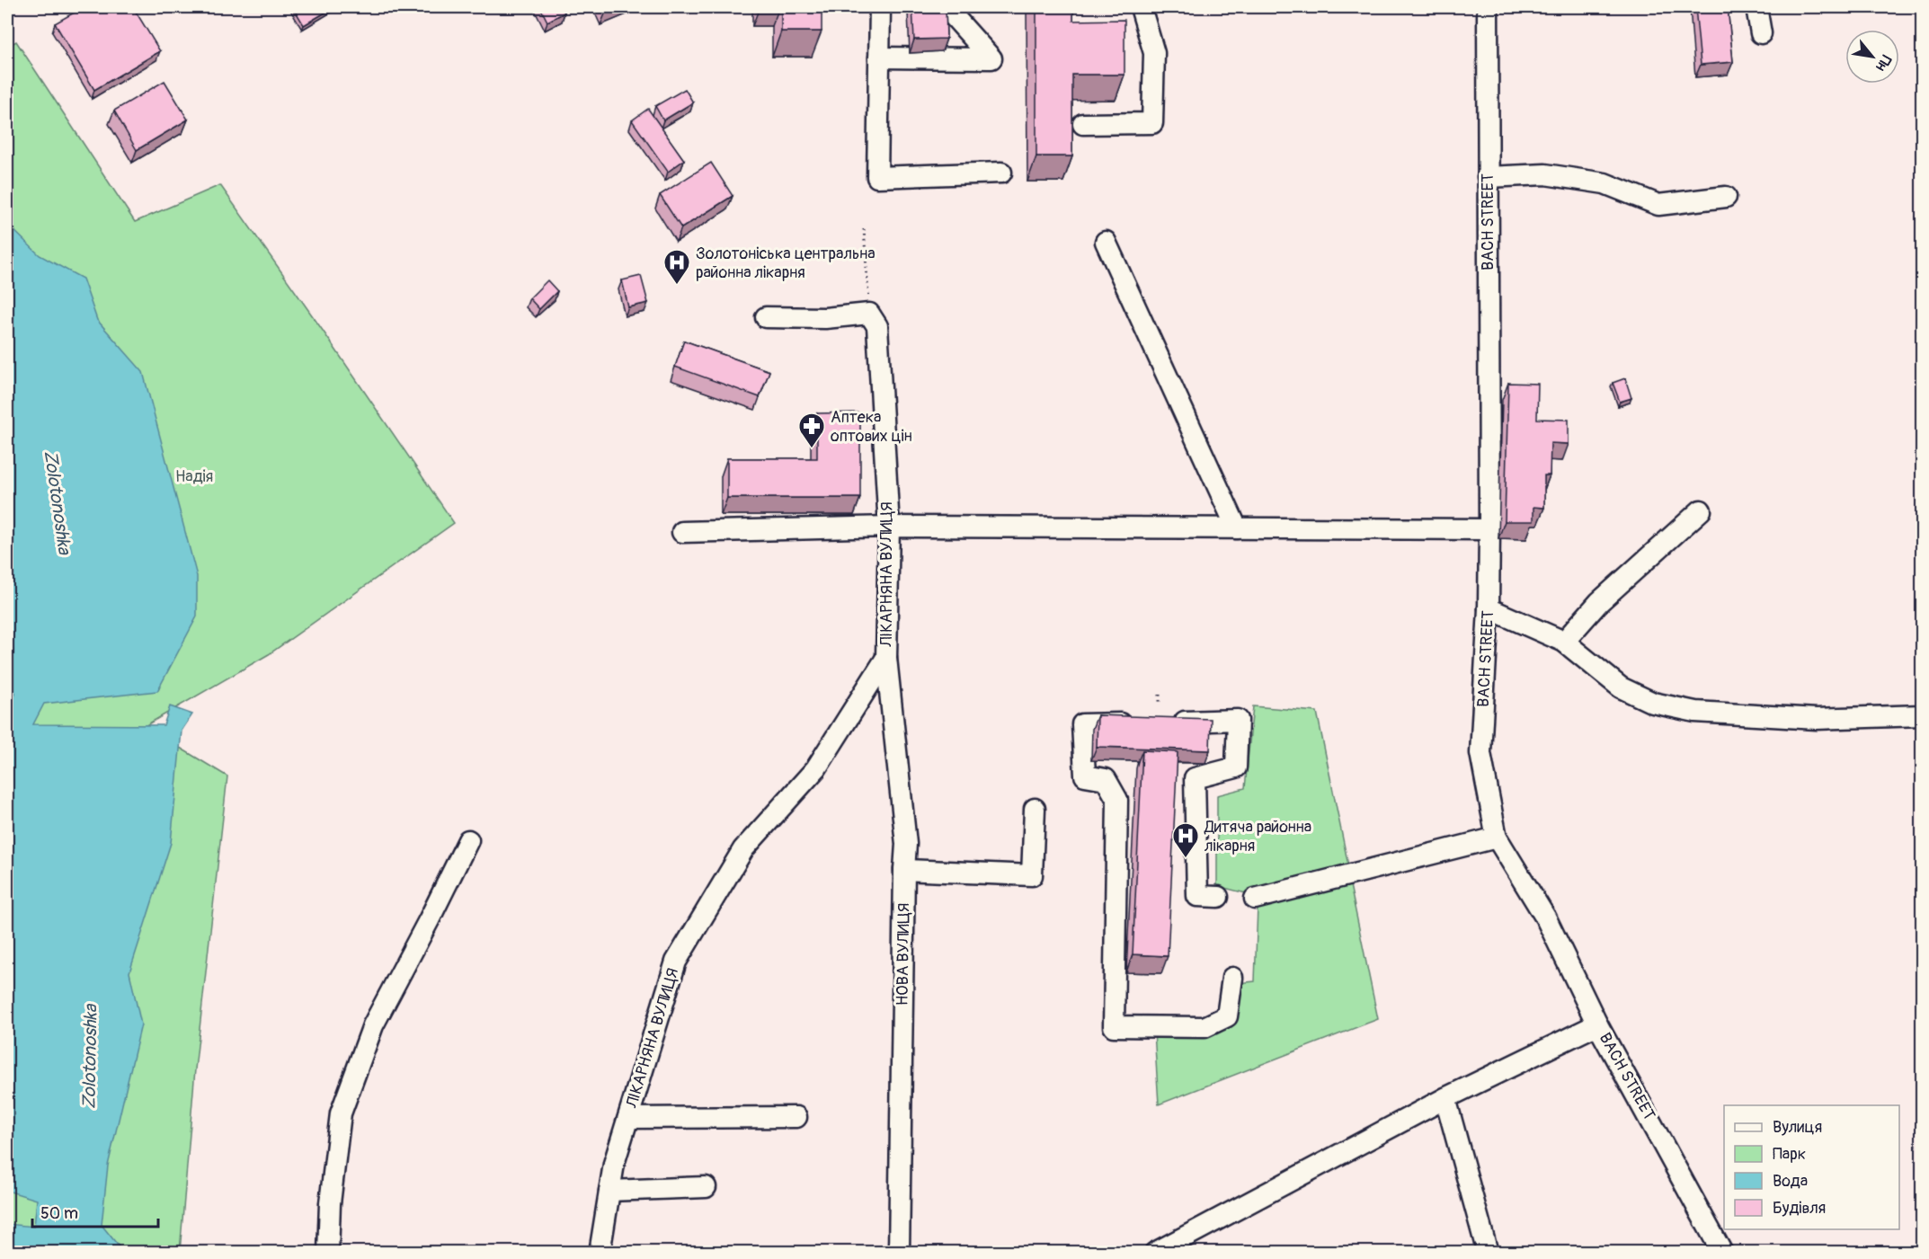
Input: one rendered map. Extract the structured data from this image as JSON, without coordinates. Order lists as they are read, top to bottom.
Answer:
{
  "streets": {
    "street": ["BACH STREET", "ЛІКАРНЯНА ВУЛИЦЯ", "НОВА ВУЛИЦЯ"]
  },
  "crossings": [
    ["ЛІКАРНЯНА ВУЛИЦЯ", "НОВА ВУЛИЦЯ"]
  ],
  "water": ["Zolotonoshka"],
  "parks": ["Надія"],
  "places": {
    "hospital": ["Золотоніська центральна районна лікарня", "Дитяча районна лікарня"],
    "pharmacy": ["Аптека оптових цін"]
  },
  "legend": [
    "Вулиця",
    "Парк",
    "Вода",
    "Будівля"
  ],
  "scale_bar": "50 m",
  "north": "bottom right"
}
